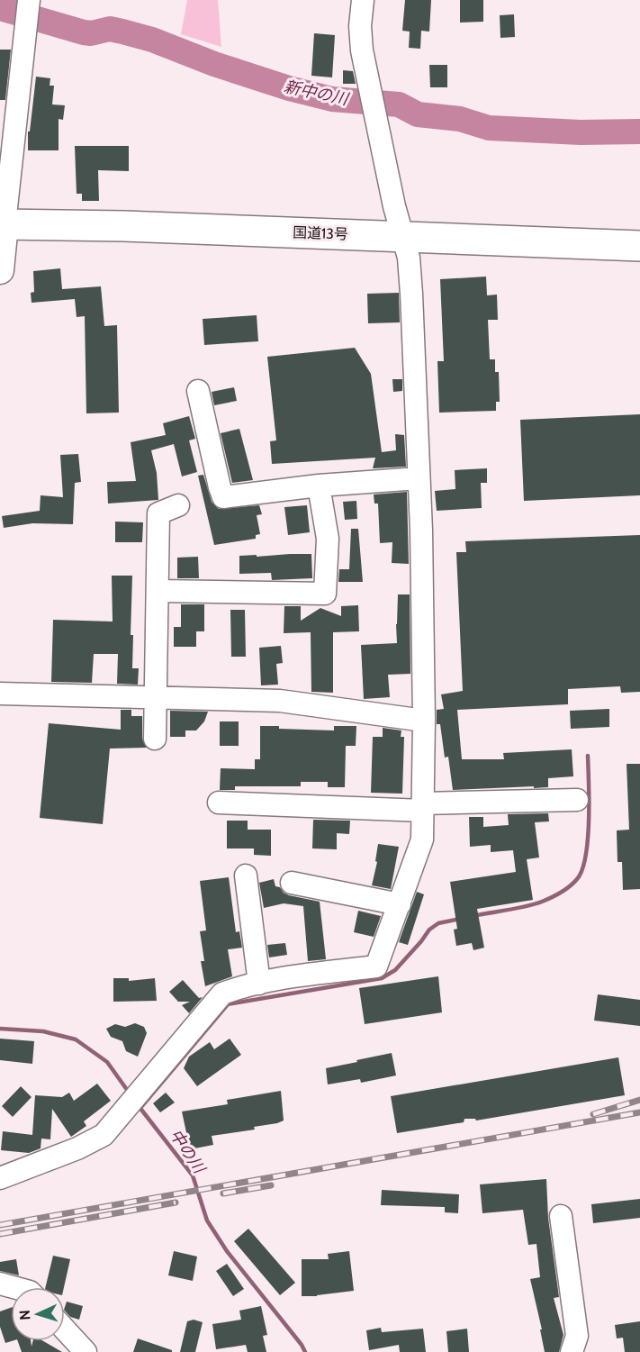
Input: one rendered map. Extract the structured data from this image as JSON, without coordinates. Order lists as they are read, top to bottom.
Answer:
{
  "streets": {
    "highway": ["国道13号"]
  },
  "water": ["新中の川", "中の川"],
  "north": "left"
}
